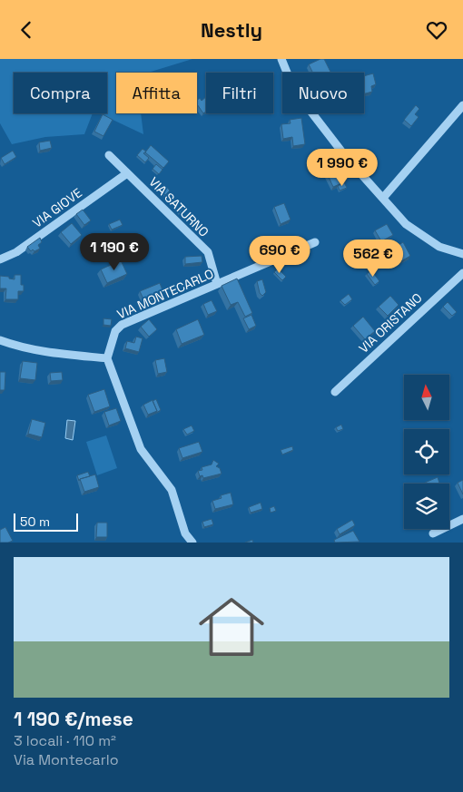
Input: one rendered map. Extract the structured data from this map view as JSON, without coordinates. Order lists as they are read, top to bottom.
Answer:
{
  "streets": {
    "street": [
      "VIA SATURNO",
      "VIA GIOVE",
      "VIA MONTECARLO",
      "VIA ORISTANO"
    ]
  },
  "crossings": [
    ["VIA SATURNO", "VIA GIOVE"],
    ["VIA SATURNO", "VIA MONTECARLO"]
  ],
  "scale_bar": "50 m",
  "north": "top",
  "page": {
    "header": "Nestly",
    "chip": [
      "Compra",
      "Affitta",
      "Filtri",
      "Nuovo"
    ],
    "price": [
      "1 990 €",
      "1 190 €",
      "690 €",
      "562 €"
    ],
    "scale": "50 m",
    "list": [
      {
        "name": "1 190 €/mese",
        "note": "3 locali · 110 m² · Via Montecarlo"
      }
    ]
  }
}
